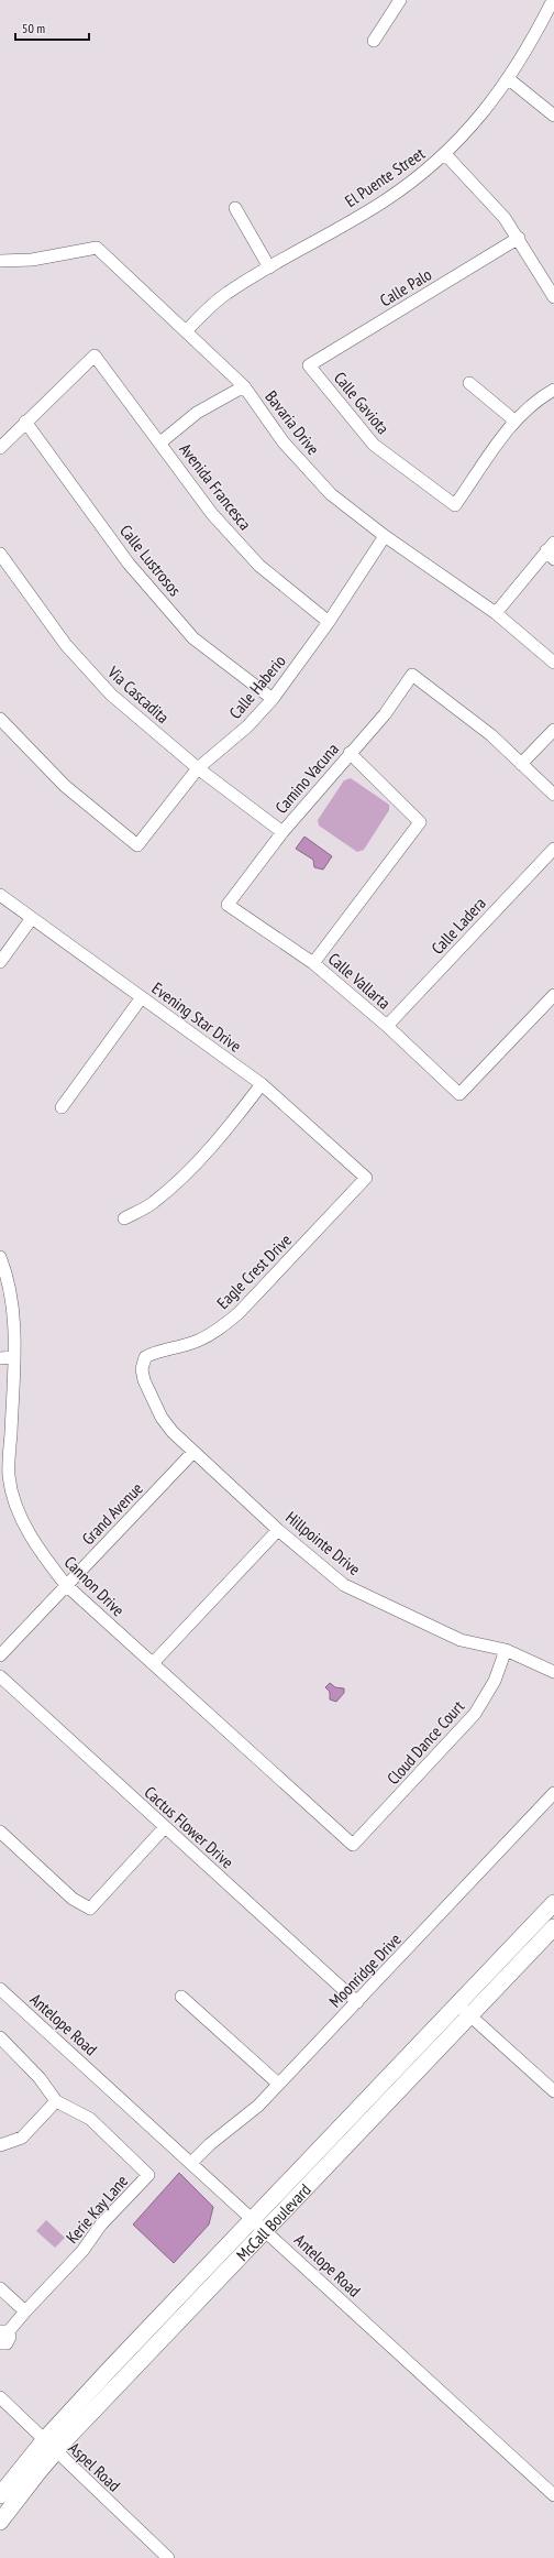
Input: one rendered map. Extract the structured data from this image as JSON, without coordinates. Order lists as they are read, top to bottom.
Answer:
{
  "streets": {
    "main road": ["McCall Boulevard"],
    "street": [
      "El Puente Street",
      "Calle Palo",
      "Calle Gaviota",
      "Bavaria Drive",
      "Avenida Francesca",
      "Calle Lustrosos",
      "Calle Haberio",
      "Via Cascadita",
      "Camino Vacuna",
      "Calle Ladera",
      "Calle Vallarta",
      "Evening Star Drive",
      "Eagle Crest Drive",
      "Grand Avenue",
      "Hillpointe Drive",
      "Cannon Drive",
      "Cloud Dance Court",
      "Cactus Flower Drive",
      "Moonridge Drive",
      "Antelope Road",
      "Kerie Kay Lane",
      "Aspel Road"
    ]
  },
  "crossings": [
    ["El Puente Street", "Bavaria Drive"],
    ["Calle Palo", "Calle Gaviota"],
    ["Bavaria Drive", "Calle Haberio"],
    ["Avenida Francesca", "Calle Lustrosos"],
    ["Avenida Francesca", "Calle Haberio"],
    ["Calle Lustrosos", "Calle Haberio"],
    ["Calle Haberio", "Via Cascadita"],
    ["Via Cascadita", "Camino Vacuna"],
    ["Camino Vacuna", "Calle Vallarta"],
    ["Calle Ladera", "Calle Vallarta"],
    ["Evening Star Drive", "Eagle Crest Drive"],
    ["Eagle Crest Drive", "Hillpointe Drive"],
    ["Grand Avenue", "Hillpointe Drive"],
    ["Grand Avenue", "Cannon Drive"],
    ["Hillpointe Drive", "Cloud Dance Court"],
    ["Cannon Drive", "Cloud Dance Court"],
    ["Cactus Flower Drive", "Moonridge Drive"],
    ["Moonridge Drive", "Antelope Road"],
    ["Antelope Road", "McCall Boulevard"],
    ["McCall Boulevard", "Aspel Road"]
  ],
  "scale_bar": "50 m"
}
